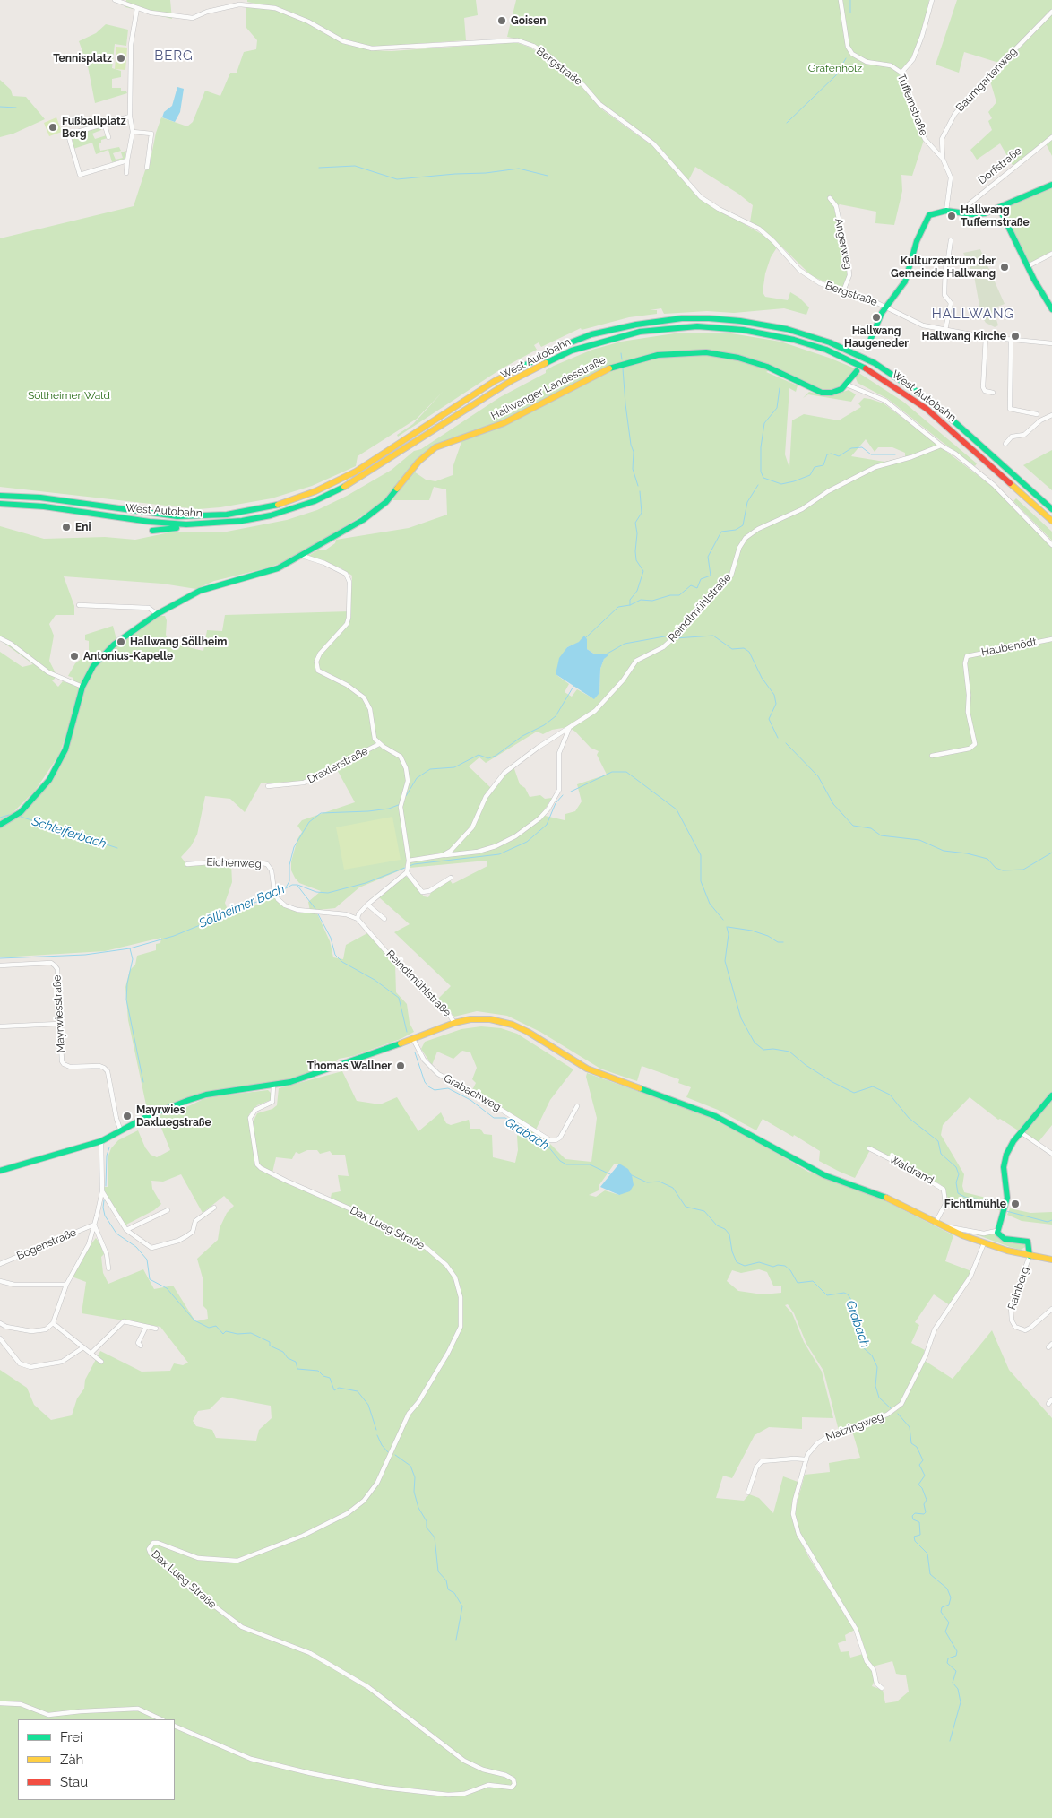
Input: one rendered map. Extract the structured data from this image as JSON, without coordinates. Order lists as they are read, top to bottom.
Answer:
{
  "streets": {
    "main road": ["West Autobahn", "Hallwanger Landesstraße"],
    "street": [
      "Bergstraße",
      "Baumgartenweg",
      "Tuffernstraße",
      "Dorfstraße",
      "Angerweg",
      "Reindlmühlstraße",
      "Haubenödt",
      "Draxlerstraße",
      "Eichenweg",
      "Mayrwiesstraße",
      "Grabachweg",
      "Waldrand",
      "Dax Lueg Straße",
      "Bogenstraße",
      "Rainberg",
      "Matzingweg"
    ]
  },
  "crossings": [
    ["Bergstraße", "Angerweg"],
    ["Baumgartenweg", "Tuffernstraße"],
    ["Hallwanger Landesstraße", "Draxlerstraße"],
    ["Reindlmühlstraße", "Draxlerstraße"],
    ["Reindlmühlstraße", "Eichenweg"]
  ],
  "districts": ["BERG", "HALLWANG"],
  "water": ["Schleiferbach", "Söllheimer Bach", "Grabach"],
  "parks": ["Grafenholz", "Söllheimer Wald"],
  "places": [
    "Goisen",
    "Tennisplatz",
    "Fußballplatz Berg",
    "Hallwang Tuffernstraße",
    "Kulturzentrum der Gemeinde Hallwang",
    "Hallwang Haugeneder",
    "Hallwang Kirche",
    "Eni",
    "Hallwang Söllheim",
    "Antonius-Kapelle",
    "Thomas Wallner",
    "Mayrwies Daxluegstraße",
    "Fichtlmühle"
  ],
  "legend": ["Frei", "Zäh", "Stau"]
}
